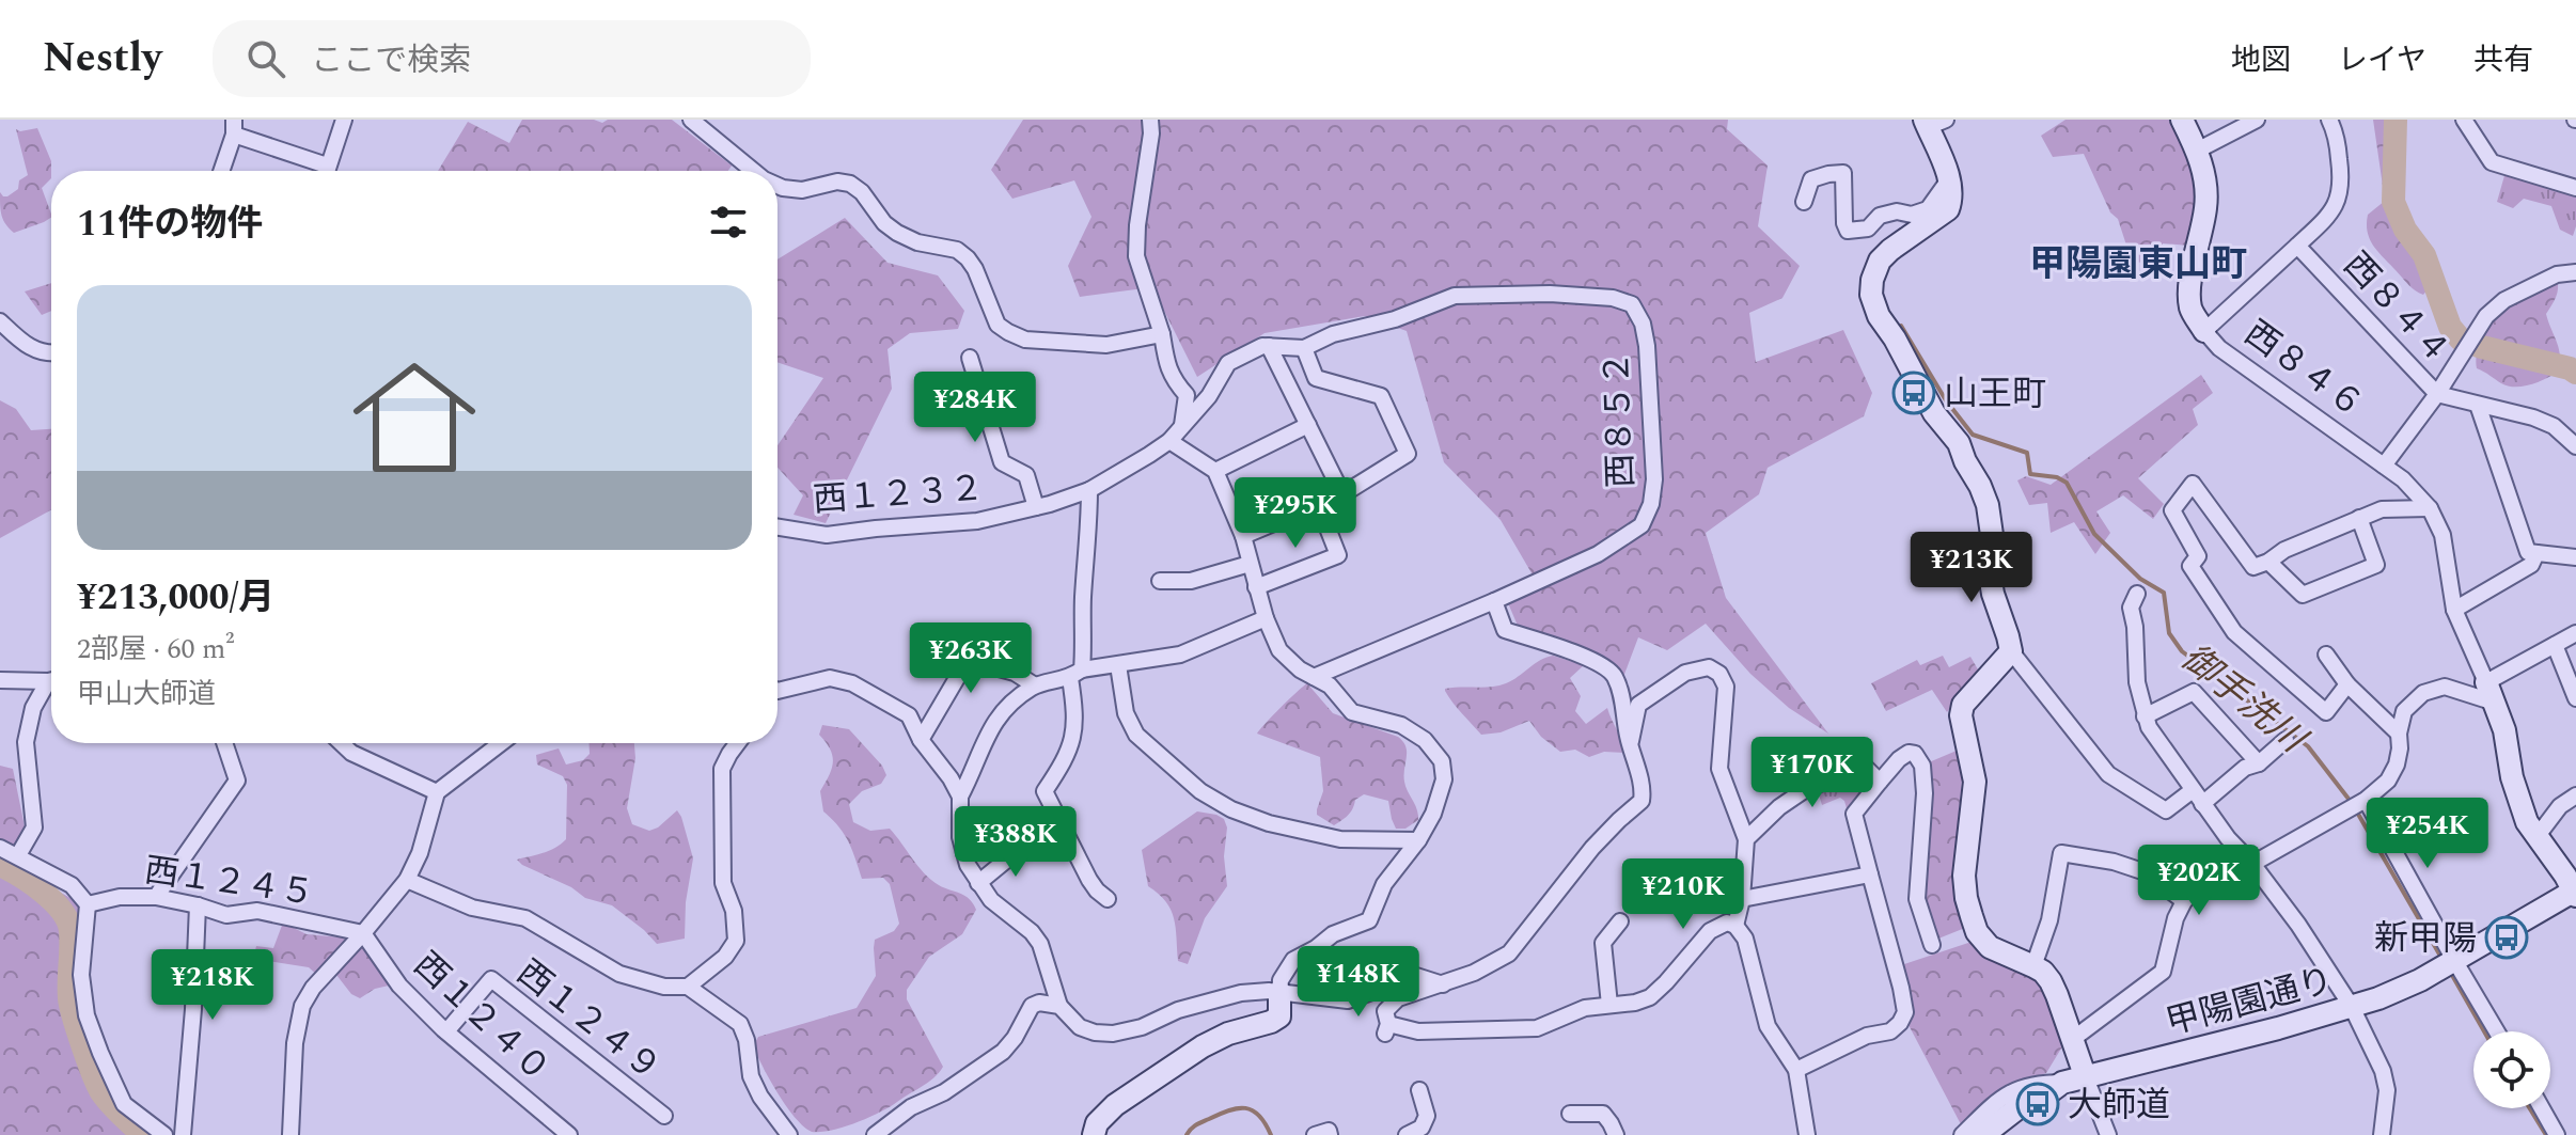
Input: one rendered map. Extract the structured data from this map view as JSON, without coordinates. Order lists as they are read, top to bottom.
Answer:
{
  "streets": {
    "street": [
      "西８４４",
      "西８４６",
      "西８５２",
      "西１２３２",
      "西１２４５",
      "甲陽園通り",
      "西１２４０",
      "西１２４９"
    ]
  },
  "crossings": [
    ["西８４４", "西８４６"],
    ["西８５２", "西１２３２"],
    ["西１２４５", "西１２４０"],
    ["西１２４０", "西１２４９"]
  ],
  "districts": ["甲陽園東山町"],
  "water": ["御手洗川"],
  "places": {
    "bus stop": ["山王町", "新甲陽", "大師道"]
  },
  "page": {
    "header": "Nestly",
    "search": "ここで検索",
    "nav": ["地図", "レイヤ", "共有"],
    "heading": "11件の物件",
    "list": [
      {
        "name": "¥213,000/月",
        "note": "2部屋 · 60 m² · 甲山大師道"
      }
    ],
    "price": [
      "¥284K",
      "¥295K",
      "¥213K",
      "¥263K",
      "¥170K",
      "¥254K",
      "¥388K",
      "¥202K",
      "¥210K",
      "¥148K",
      "¥218K"
    ]
  }
}
